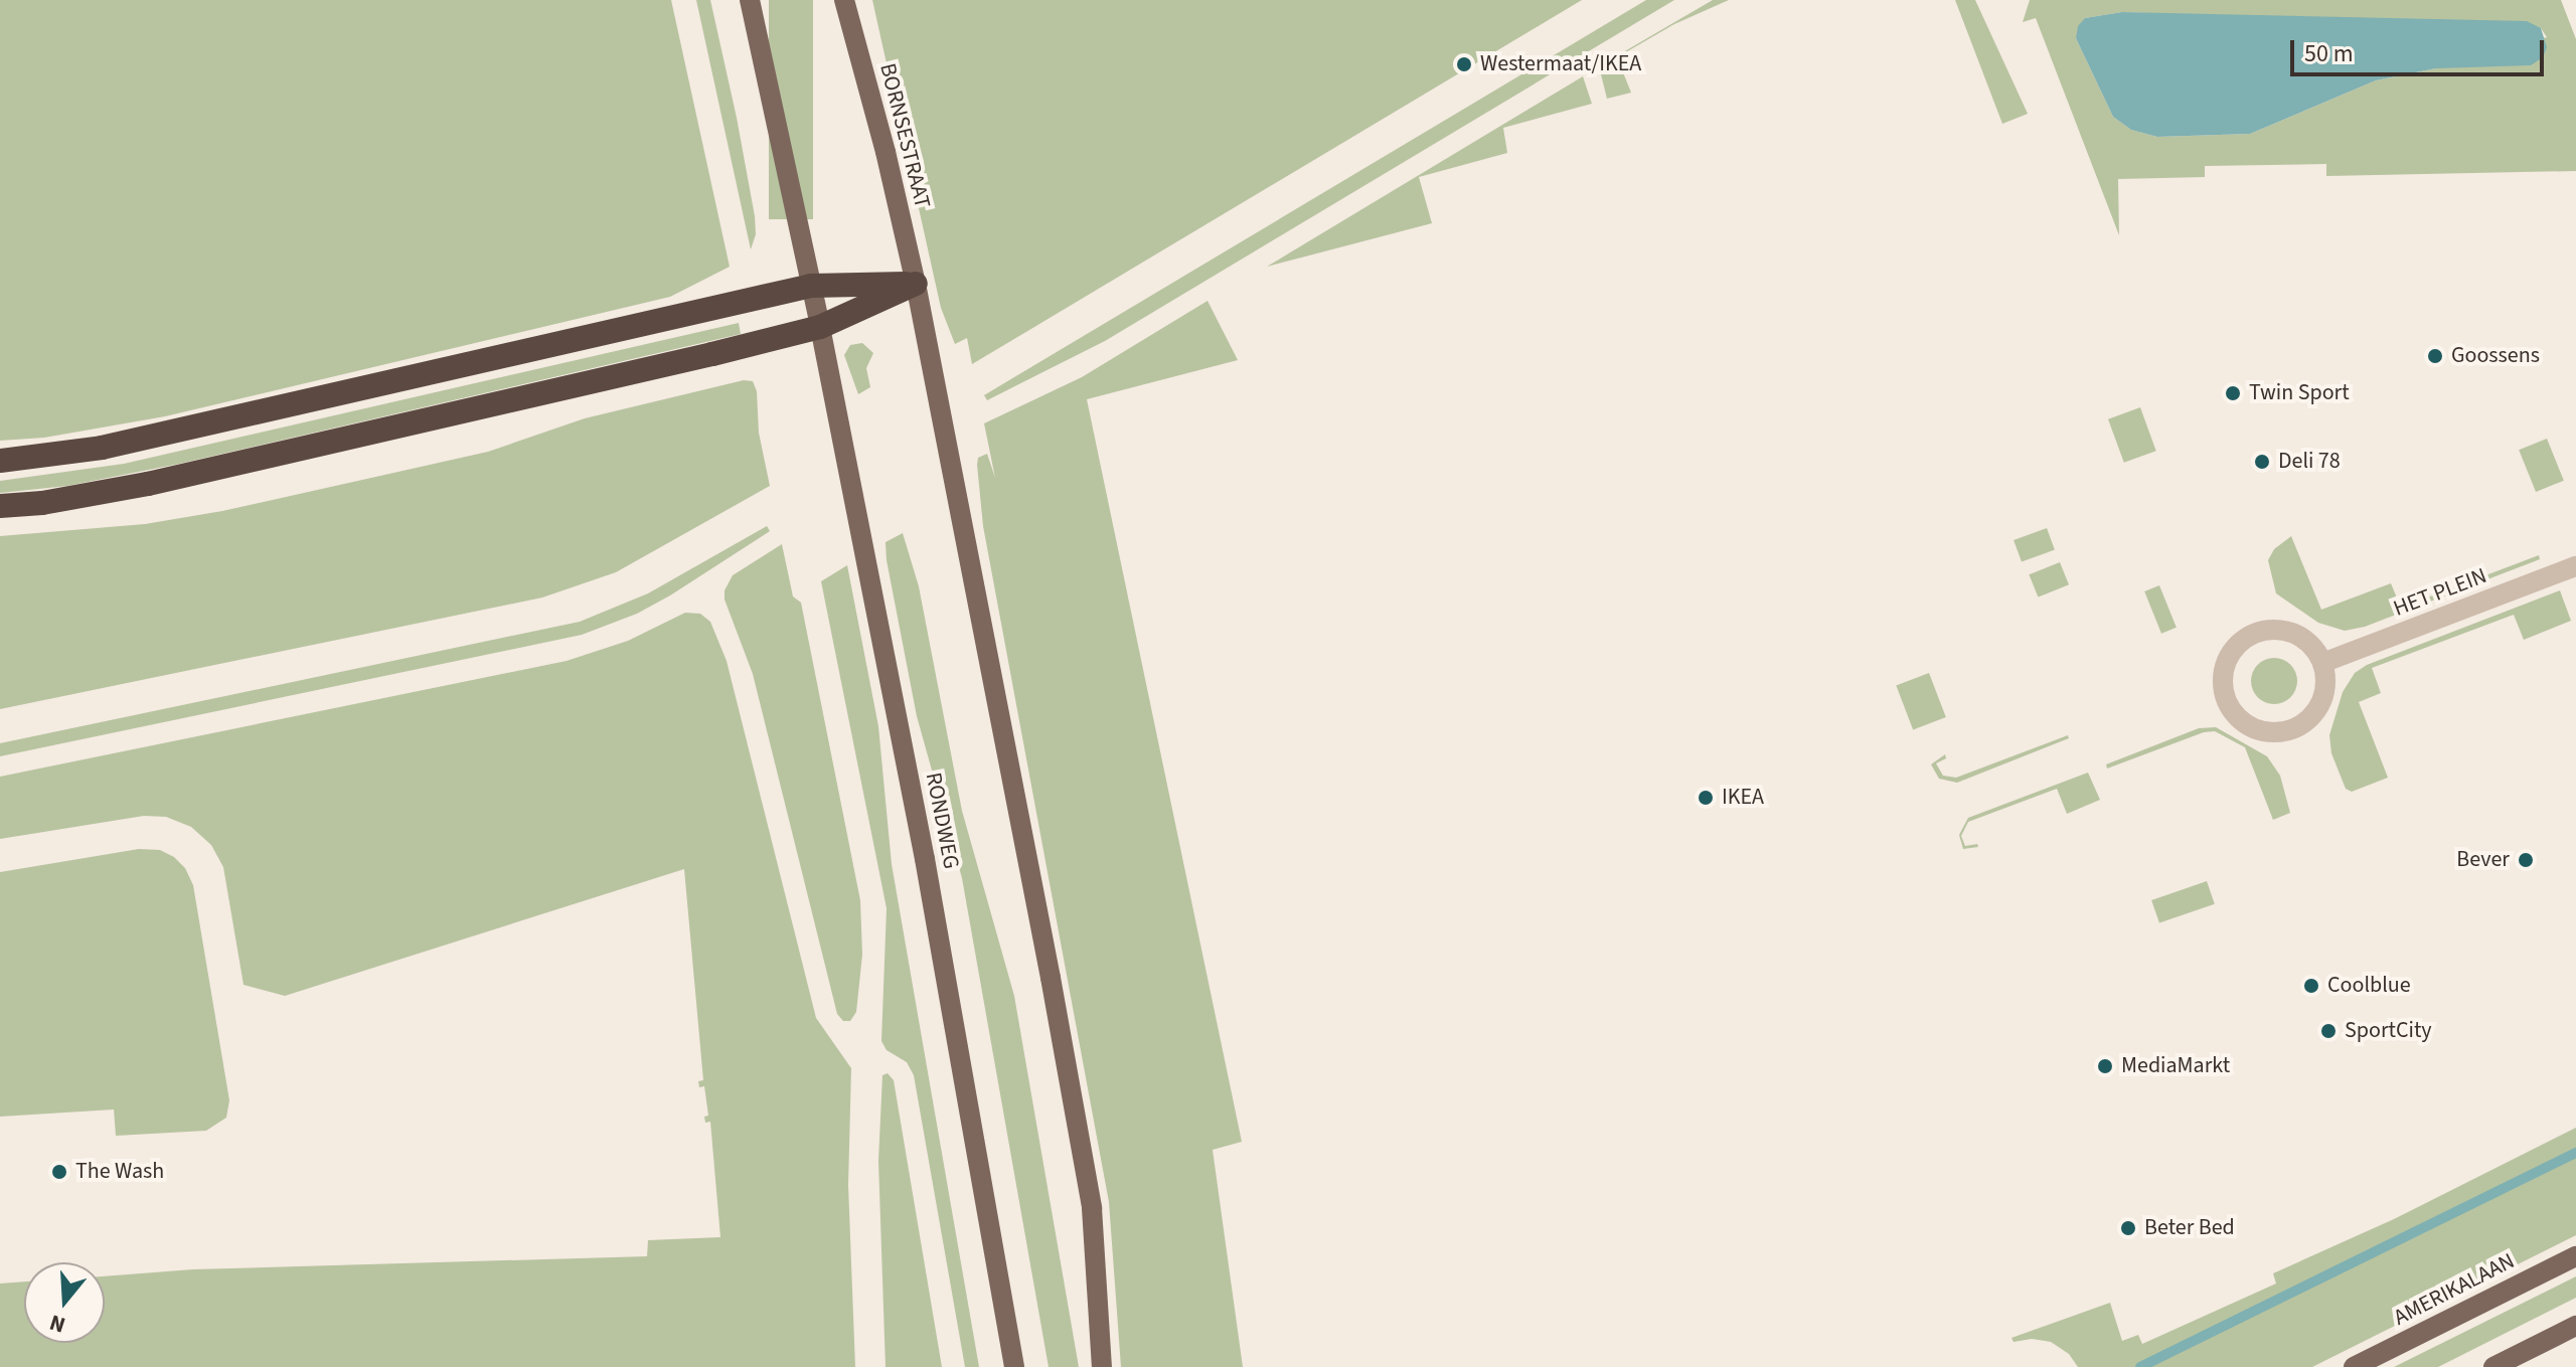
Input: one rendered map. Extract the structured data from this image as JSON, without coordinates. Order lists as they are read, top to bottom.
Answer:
{
  "streets": {
    "main road": ["BORNSESTRAAT", "RONDWEG", "AMERIKALAAN"],
    "street": ["HET PLEIN"]
  },
  "places": [
    "Westermaat/IKEA",
    "Goossens",
    "Twin Sport",
    "Deli 78",
    "IKEA",
    "Bever",
    "Coolblue",
    "SportCity",
    "MediaMarkt",
    "The Wash",
    "Beter Bed"
  ],
  "scale_bar": "50 m",
  "north": "bottom"
}
